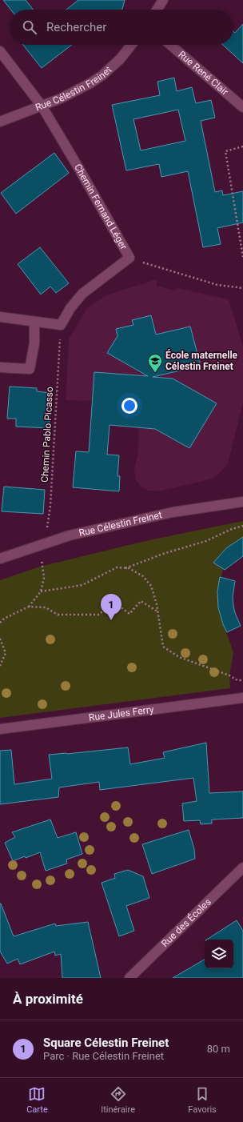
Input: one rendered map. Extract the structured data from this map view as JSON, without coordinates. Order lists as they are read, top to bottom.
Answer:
{
  "streets": {
    "street": [
      "Rue René Clair",
      "Rue Célestin Freinet",
      "Chemin Fernand Léger",
      "Rue Jules Ferry",
      "Rue des Écoles"
    ],
    "path": ["Chemin Pablo Picasso"]
  },
  "crossings": [
    ["Rue Célestin Freinet", "Chemin Fernand Léger"],
    ["Rue Célestin Freinet", "Chemin Pablo Picasso"],
    ["Chemin Fernand Léger", "Chemin Pablo Picasso"]
  ],
  "places": {
    "school or university": ["École maternelle Célestin Freinet"]
  },
  "page": {
    "search": "Rechercher",
    "pins": "1",
    "heading": "À proximité",
    "list": [
      {
        "mark": "1",
        "name": "Square Célestin Freinet",
        "note": "Parc · Rue Célestin Freinet",
        "value": "80 m"
      }
    ],
    "nav": ["Carte", "Itinéraire", "Favoris"]
  }
}
